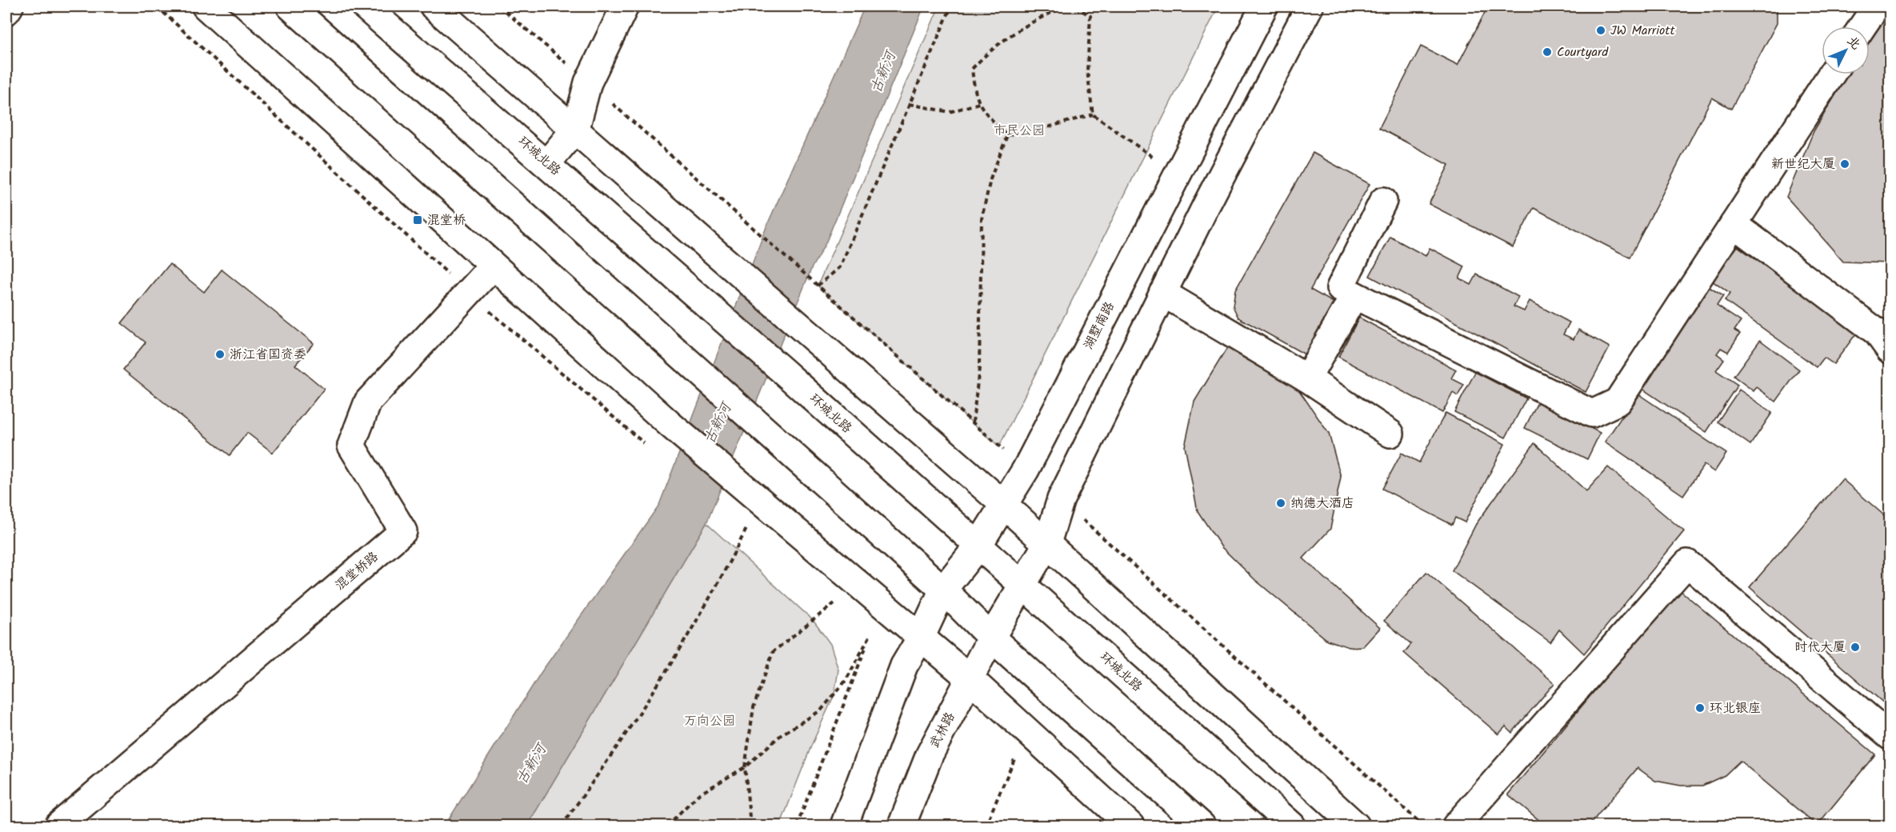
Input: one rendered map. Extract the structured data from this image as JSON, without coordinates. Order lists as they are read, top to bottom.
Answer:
{
  "streets": {
    "main road": [
      "环城北路",
      "湖墅南路",
      "混堂桥路",
      "武林路"
    ]
  },
  "crossings": [
    ["环城北路", "湖墅南路"]
  ],
  "water": ["古新河"],
  "parks": ["市民公园", "万向公园"],
  "places": {
    "other": [
      "JW Marriott",
      "Courtyard",
      "新世纪大厦",
      "浙江省国资委",
      "纳德大酒店",
      "时代大厦",
      "环北银座"
    ],
    "transit": ["混堂桥"]
  },
  "north": "top right"
}
